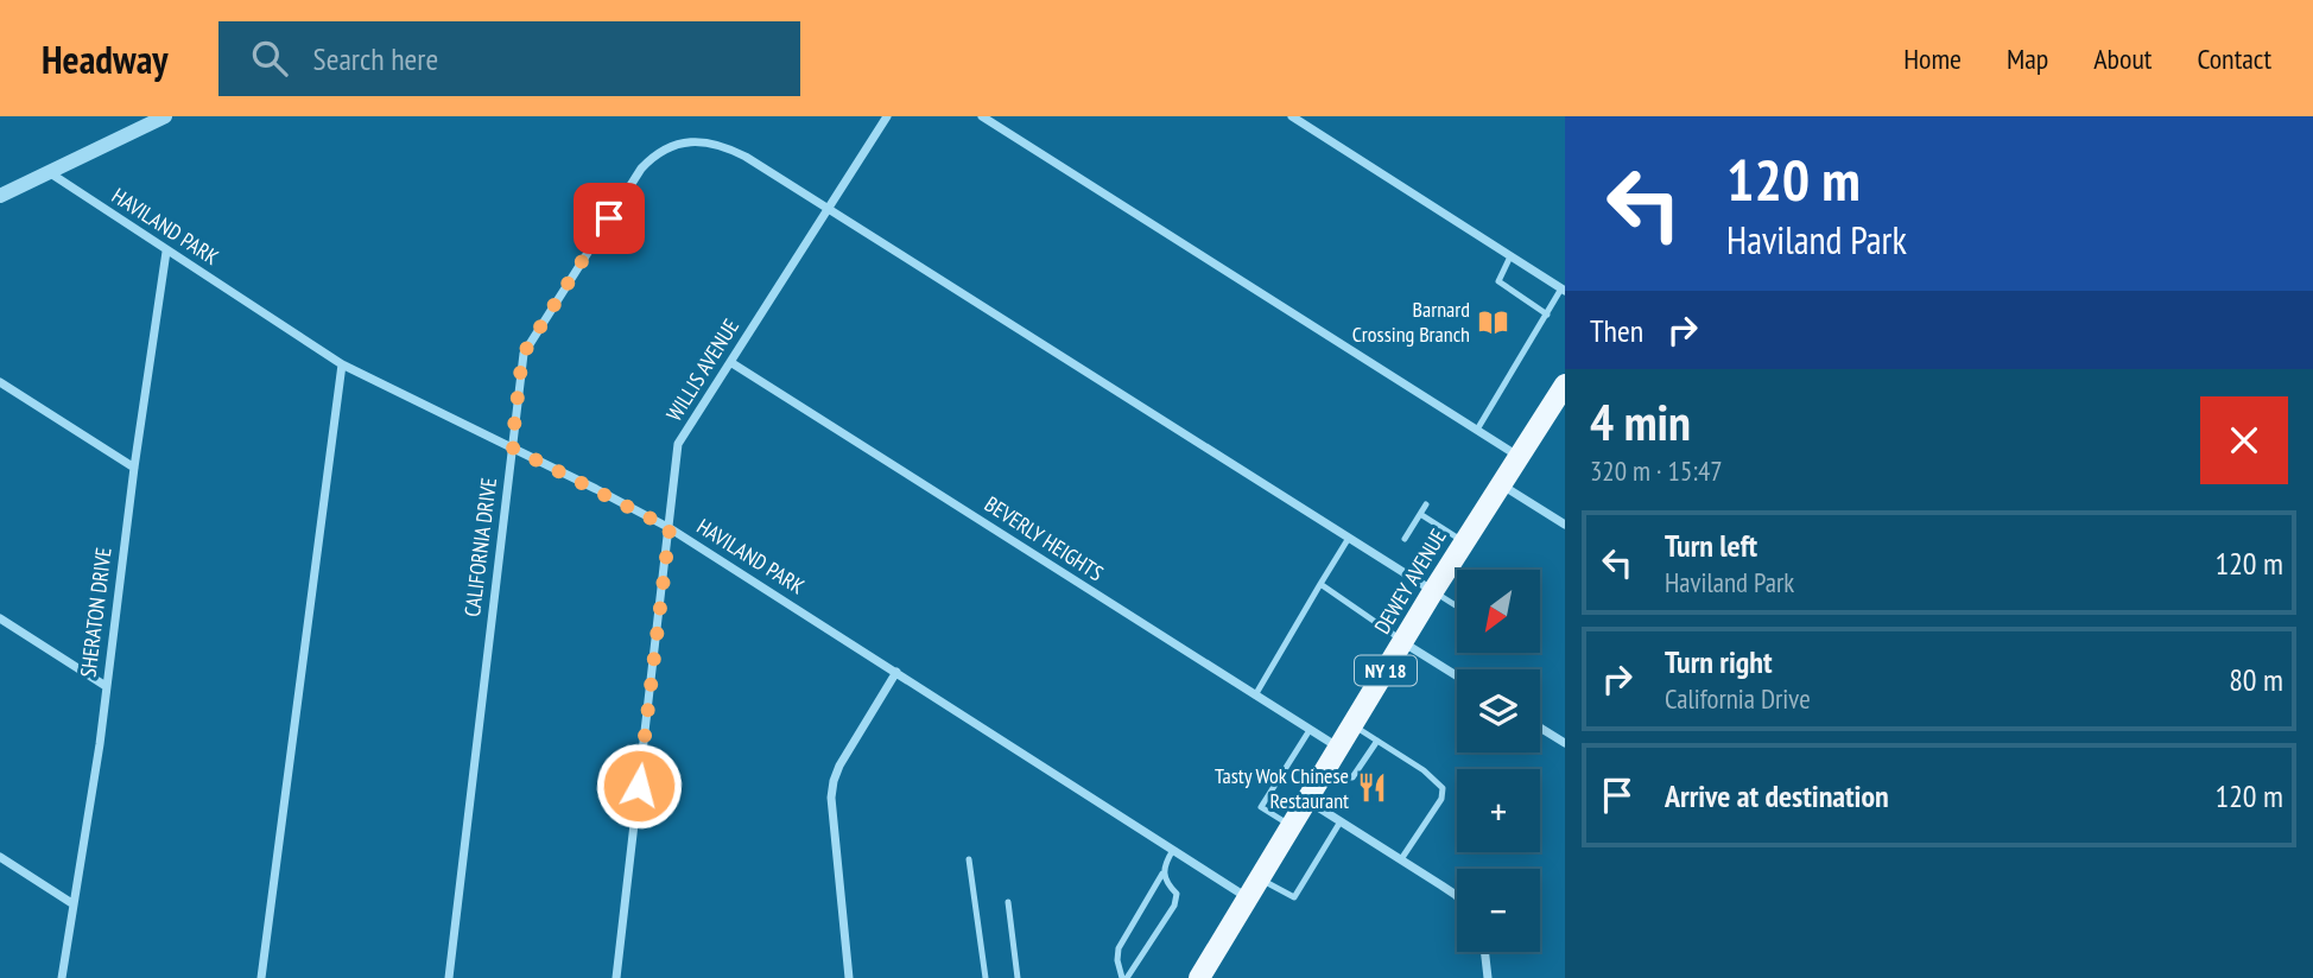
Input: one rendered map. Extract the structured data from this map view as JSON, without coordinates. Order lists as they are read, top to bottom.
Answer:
{
  "streets": {
    "main road": ["DEWEY AVENUE", "NY 18"],
    "street": [
      "HAVILAND PARK",
      "WILLIS AVENUE",
      "BEVERLY HEIGHTS",
      "CALIFORNIA DRIVE",
      "SHERATON DRIVE"
    ]
  },
  "crossings": [
    ["HAVILAND PARK", "WILLIS AVENUE"],
    ["HAVILAND PARK", "CALIFORNIA DRIVE"],
    ["HAVILAND PARK", "DEWEY AVENUE"],
    ["HAVILAND PARK", "SHERATON DRIVE"],
    ["WILLIS AVENUE", "BEVERLY HEIGHTS"],
    ["WILLIS AVENUE", "CALIFORNIA DRIVE"],
    ["BEVERLY HEIGHTS", "DEWEY AVENUE"],
    ["CALIFORNIA DRIVE", "DEWEY AVENUE"]
  ],
  "places": {
    "library": ["Barnard Crossing Branch"],
    "restaurant": ["Tasty Wok Chinese Restaurant"]
  },
  "north": "bottom left",
  "page": {
    "header": "Headway",
    "search": "Search here",
    "nav": [
      "Home",
      "Map",
      "About",
      "Contact"
    ],
    "turn": ["120 m", "Haviland Park"],
    "then": "Then",
    "heading": ["4 min", "320 m · 15:47"],
    "list": [
      {
        "name": "Turn left",
        "note": "Haviland Park",
        "value": "120 m"
      },
      {
        "name": "Turn right",
        "note": "California Drive",
        "value": "80 m"
      },
      {
        "name": "Arrive at destination",
        "value": "120 m"
      }
    ],
    "map_buttons": ["+", "−"]
  }
}
